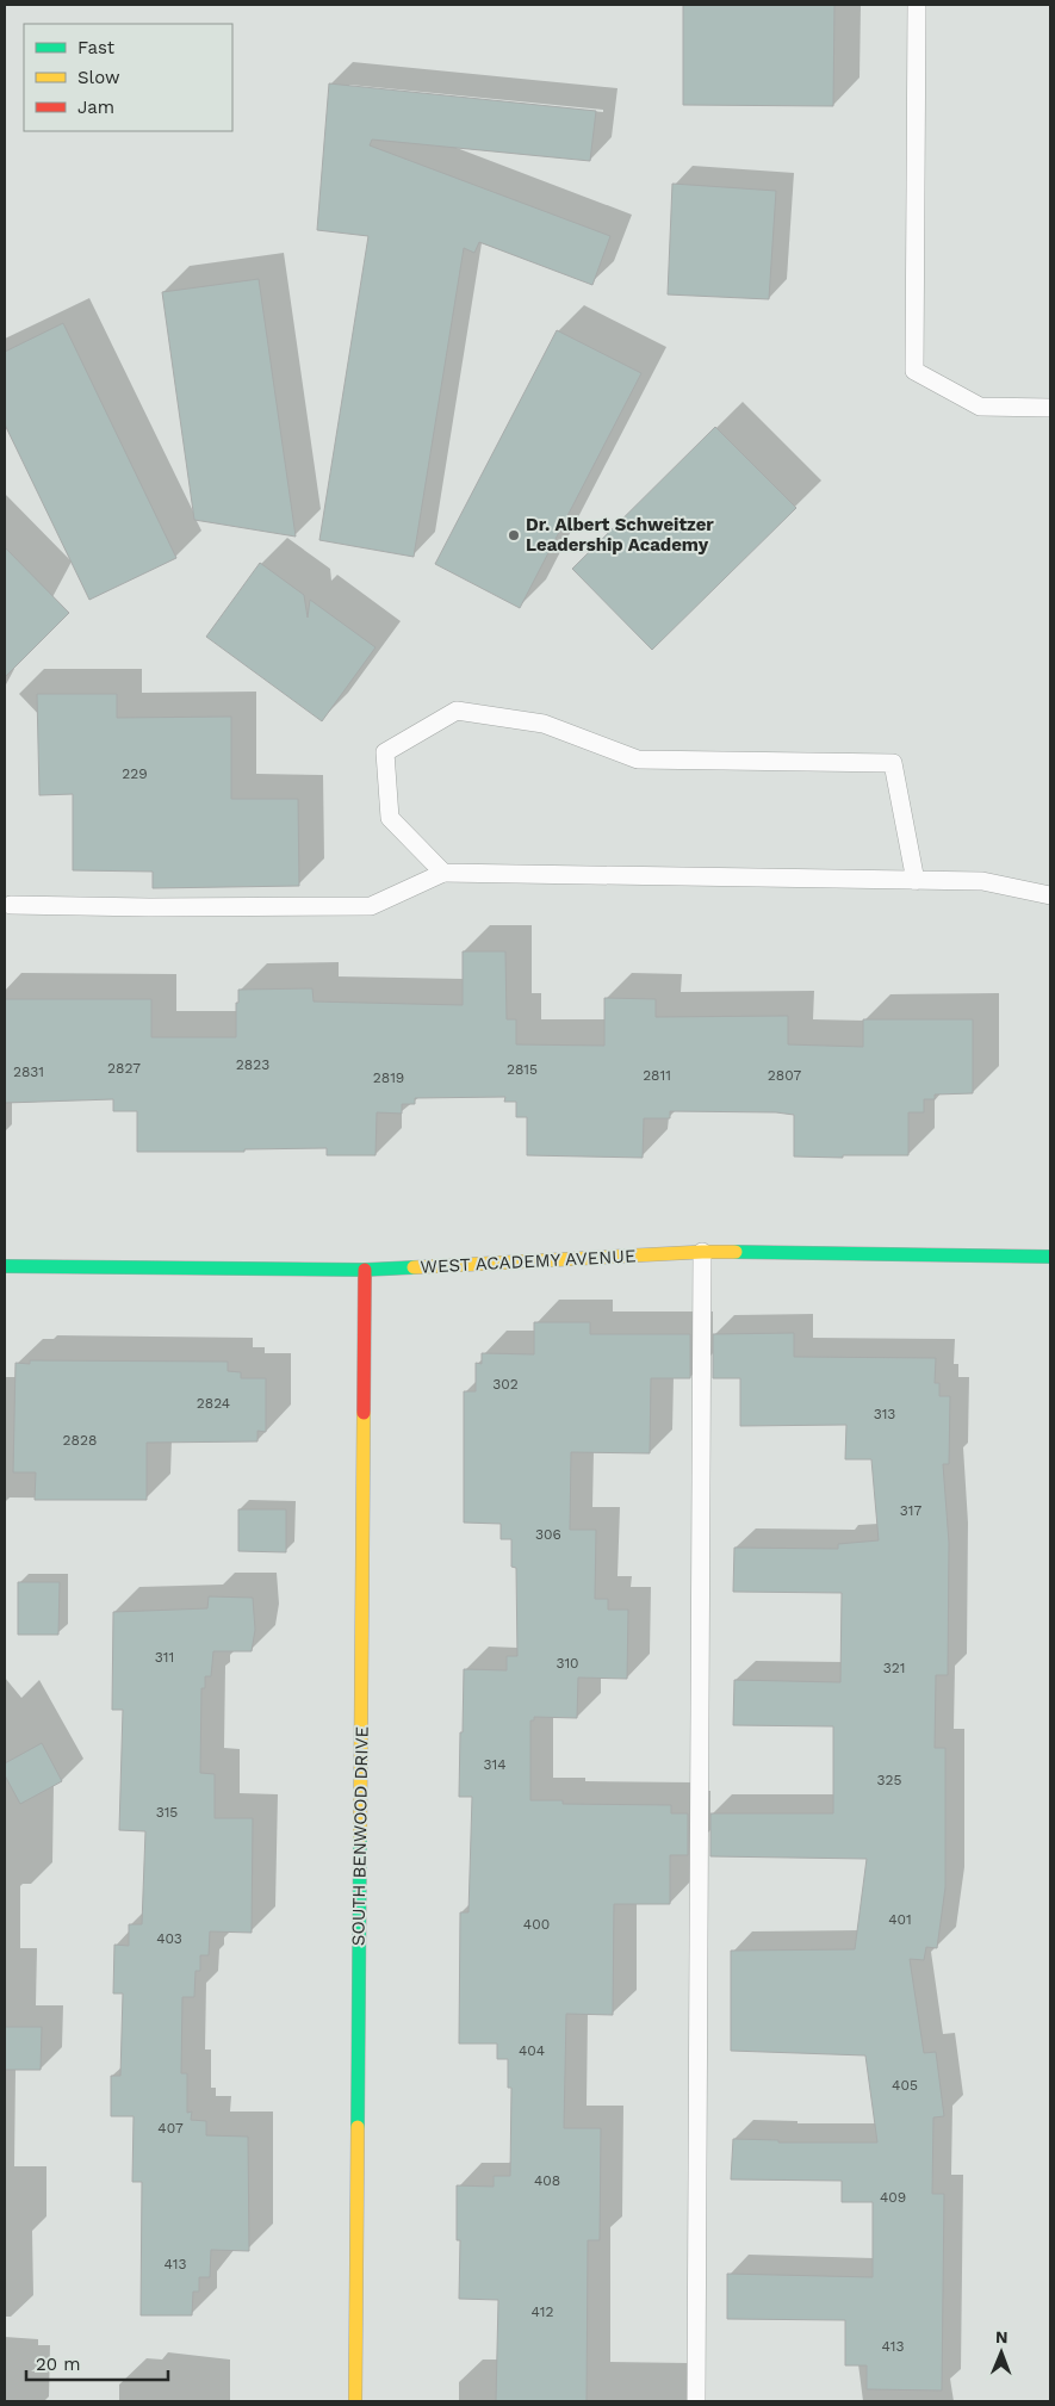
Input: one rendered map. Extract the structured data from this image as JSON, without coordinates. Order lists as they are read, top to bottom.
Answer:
{
  "streets": {
    "street": ["WEST ACADEMY AVENUE", "SOUTH BENWOOD DRIVE"]
  },
  "crossings": [
    ["WEST ACADEMY AVENUE", "SOUTH BENWOOD DRIVE"]
  ],
  "places": ["Dr. Albert Schweitzer Leadership Academy"],
  "house_numbers": [
    "229",
    "2823",
    "2827",
    "2815",
    "2831",
    "2811",
    "2807",
    "2819",
    "302",
    "2824",
    "313",
    "2828",
    "317",
    "306",
    "311",
    "310",
    "321",
    "314",
    "325",
    "315",
    "401",
    "400",
    "403",
    "404",
    "405",
    "407",
    "408",
    "409",
    "413",
    "412",
    "413"
  ],
  "legend": ["Fast", "Slow", "Jam"],
  "scale_bar": "20 m",
  "north": "top"
}
